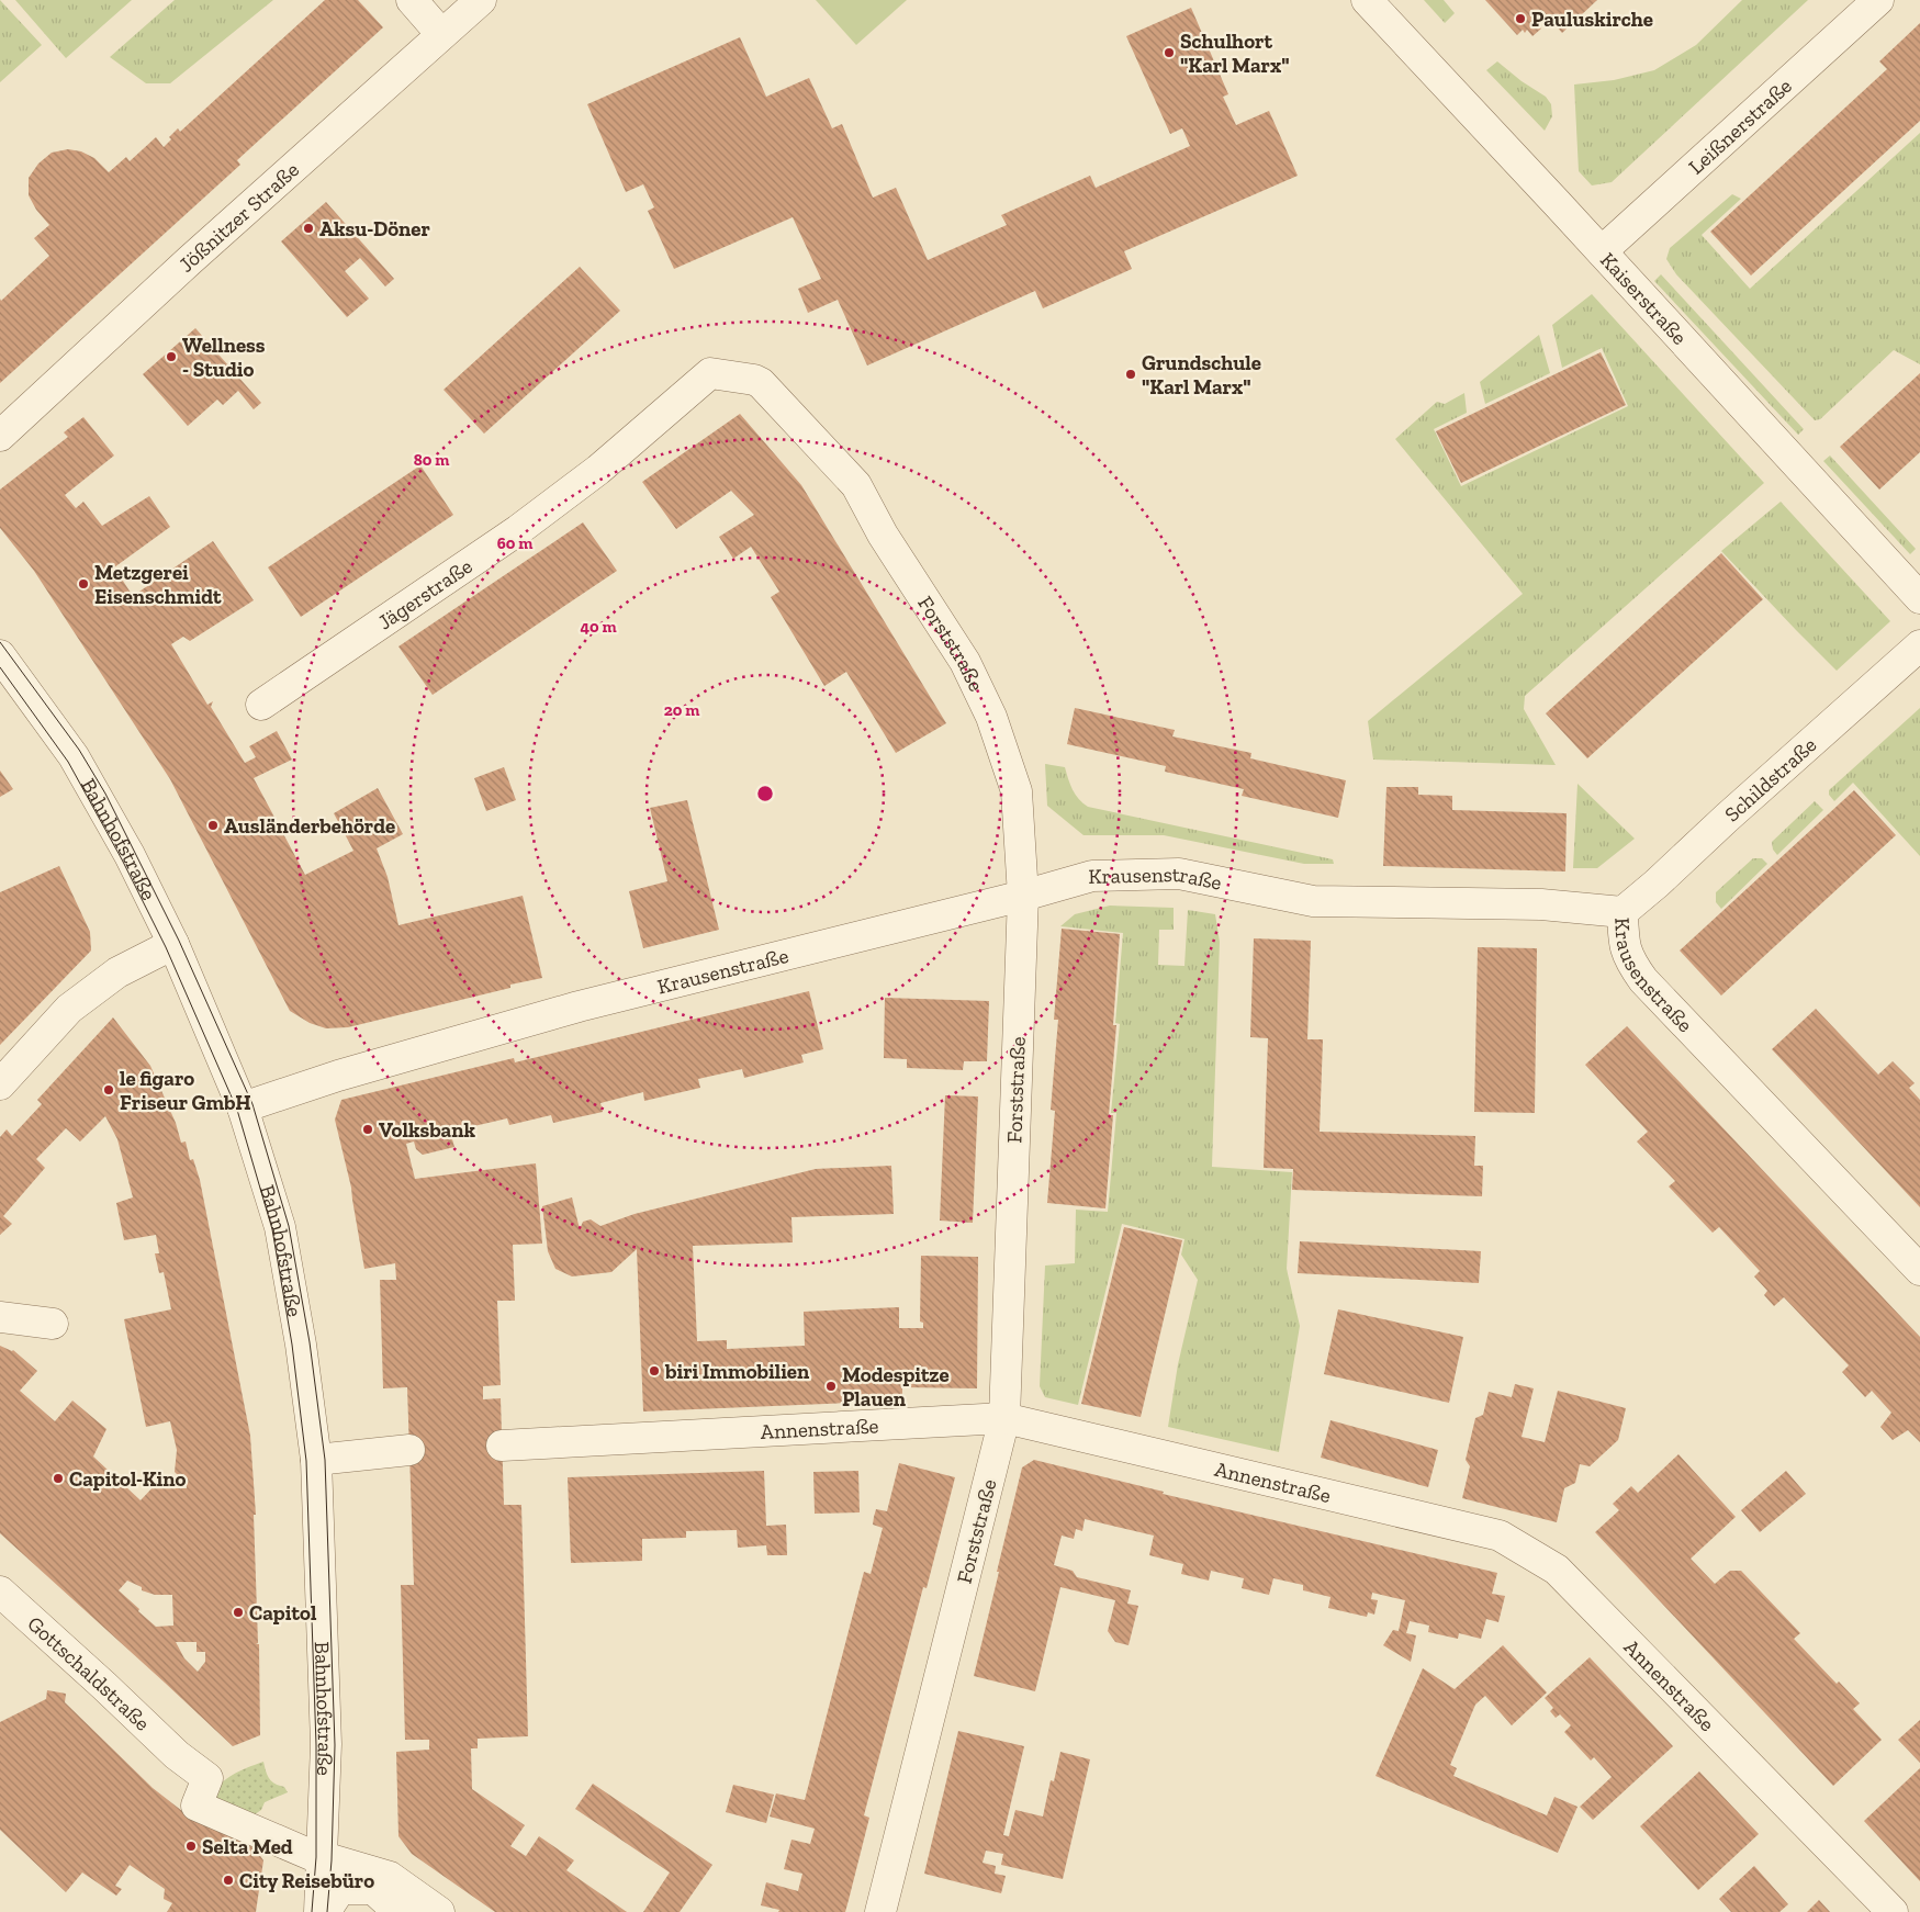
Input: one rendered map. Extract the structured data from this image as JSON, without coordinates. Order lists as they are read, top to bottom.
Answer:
{
  "streets": {
    "street": [
      "Leißnerstraße",
      "Jößnitzer Straße",
      "Kaiserstraße",
      "Jägerstraße",
      "Forststraße",
      "Schildstraße",
      "Bahnhofstraße",
      "Krausenstraße",
      "Annenstraße",
      "Gottschaldstraße"
    ]
  },
  "crossings": [
    ["Leißnerstraße", "Kaiserstraße"],
    ["Jägerstraße", "Forststraße"],
    ["Forststraße", "Krausenstraße"],
    ["Forststraße", "Annenstraße"],
    ["Schildstraße", "Krausenstraße"],
    ["Bahnhofstraße", "Krausenstraße"],
    ["Bahnhofstraße", "Gottschaldstraße"]
  ],
  "places": [
    "Pauluskirche",
    "Schulhort \"Karl Marx\"",
    "Aksu-Döner",
    "Wellness - Studio",
    "Grundschule \"Karl Marx\"",
    "Metzgerei Eisenschmidt",
    "Ausländerbehörde",
    "le figaro Friseur GmbH",
    "Volksbank",
    "biri Immobilien",
    "Modespitze Plauen",
    "Capitol-Kino",
    "Capitol",
    "Selta Med",
    "City Reisebüro"
  ],
  "rings": [
    "80 m",
    "60 m",
    "40 m",
    "20 m"
  ]
}
